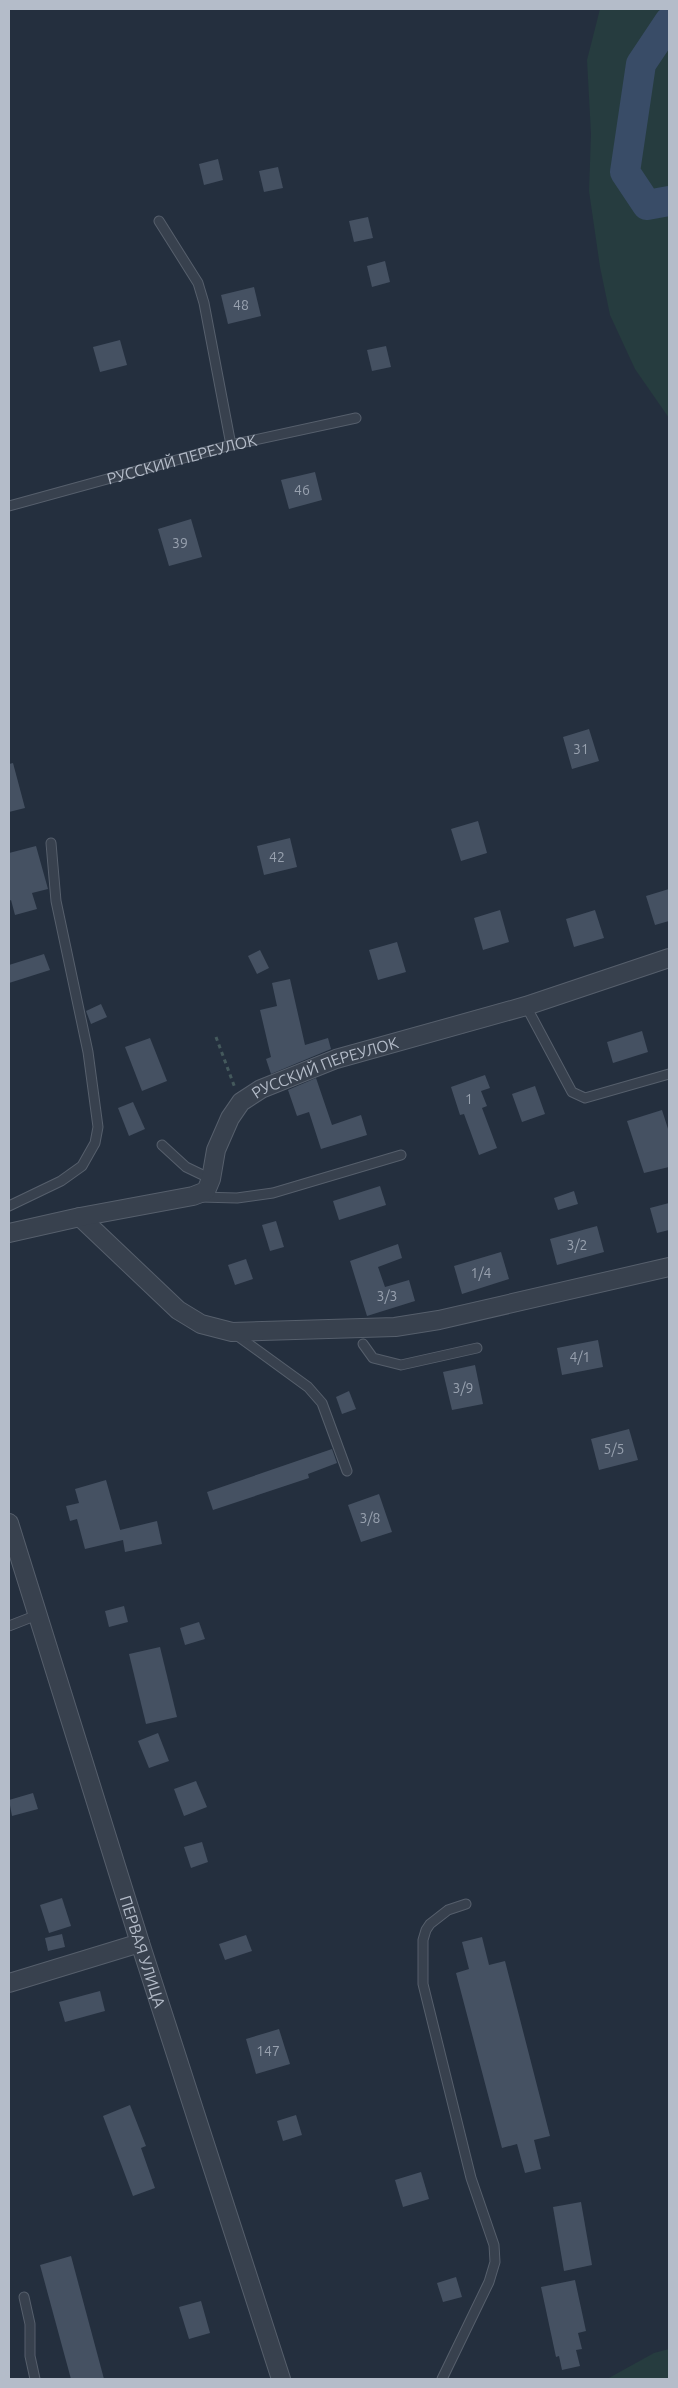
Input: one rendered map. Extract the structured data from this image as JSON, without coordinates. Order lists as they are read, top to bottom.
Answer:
{
  "streets": {
    "street": ["РУССКИЙ ПЕРЕУЛОК", "ПЕРВАЯ УЛИЦА"]
  },
  "house_numbers": [
    "48",
    "46",
    "39",
    "31",
    "42",
    "1",
    "3/2",
    "1/4",
    "3/3",
    "4/1",
    "3/9",
    "5/5",
    "3/8",
    "147"
  ]
}
